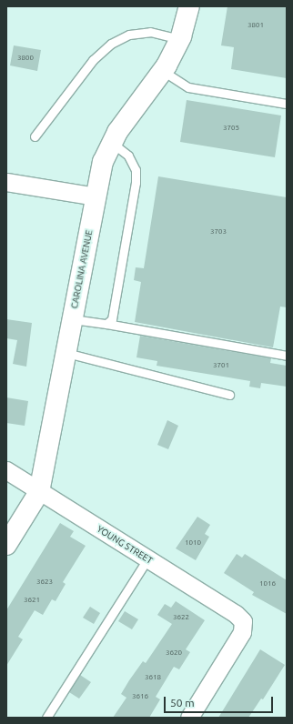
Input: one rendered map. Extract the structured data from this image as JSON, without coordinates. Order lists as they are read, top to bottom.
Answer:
{
  "streets": {
    "street": ["CAROLINA AVENUE", "YOUNG STREET"]
  },
  "crossings": [
    ["CAROLINA AVENUE", "YOUNG STREET"]
  ],
  "house_numbers": [
    "3801",
    "3800",
    "3705",
    "3703",
    "3701",
    "1010",
    "3623",
    "1016",
    "3621",
    "3622",
    "3620",
    "3618",
    "3616"
  ],
  "scale_bar": "50 m"
}
